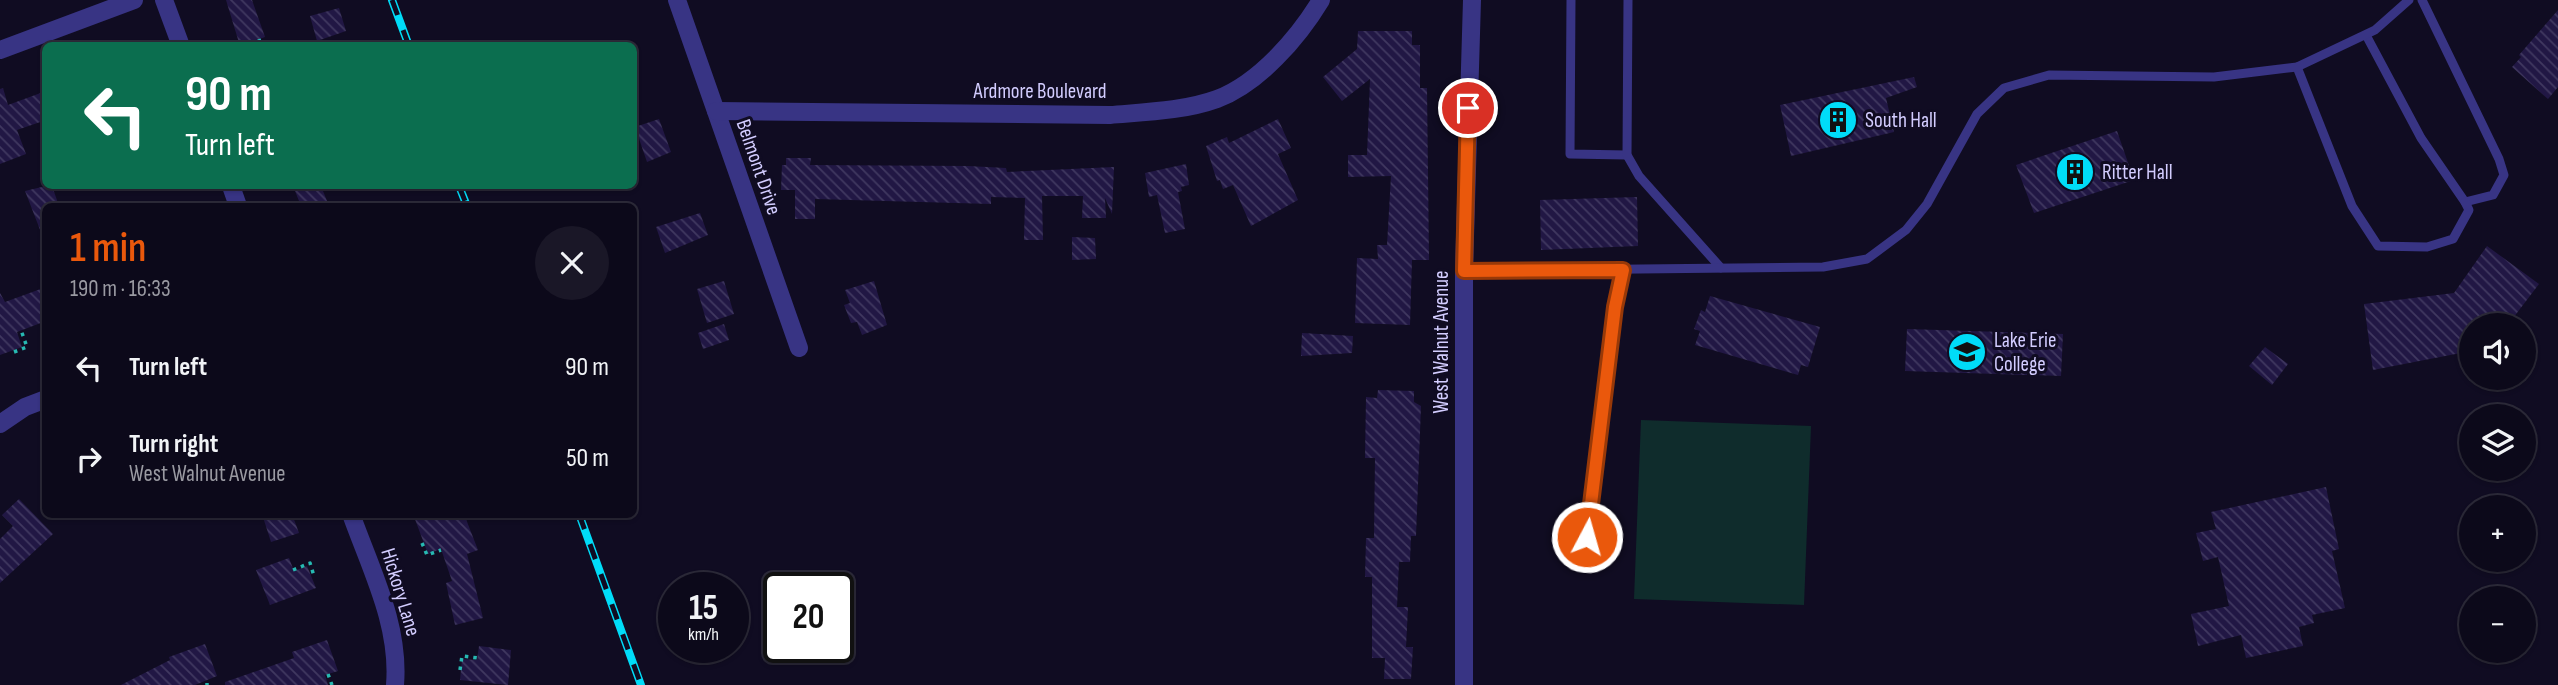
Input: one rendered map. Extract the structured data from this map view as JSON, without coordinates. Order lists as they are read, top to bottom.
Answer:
{
  "streets": {
    "street": [
      "Ardmore Boulevard",
      "Belmont Drive",
      "West Walnut Avenue",
      "Hickory Lane"
    ]
  },
  "crossings": [
    ["Ardmore Boulevard", "Belmont Drive"]
  ],
  "places": {
    "building": ["South Hall", "Ritter Hall"],
    "school or university": ["Lake Erie College"]
  },
  "page": {
    "turn": ["90 m", "Turn left"],
    "heading": ["1 min", "190 m · 16:33"],
    "map_buttons": ["+", "−"],
    "list": [
      {
        "name": "Turn left",
        "value": "90 m"
      },
      {
        "name": "Turn right",
        "note": "West Walnut Avenue",
        "value": "50 m"
      }
    ],
    "speed": "15 km/h",
    "limit": "20"
  }
}
